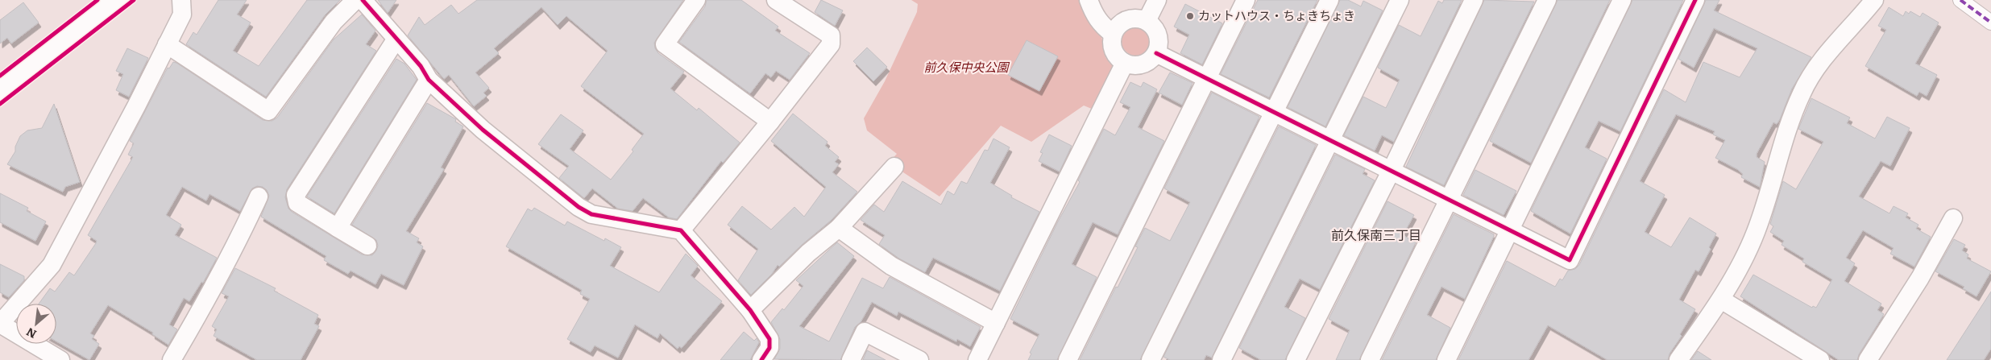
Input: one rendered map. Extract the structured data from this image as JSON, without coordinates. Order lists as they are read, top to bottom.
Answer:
{
  "districts": ["前久保南三丁目"],
  "parks": ["前久保中央公園"],
  "places": ["カットハウス・ちょきちょき"],
  "north": "bottom left"
}
